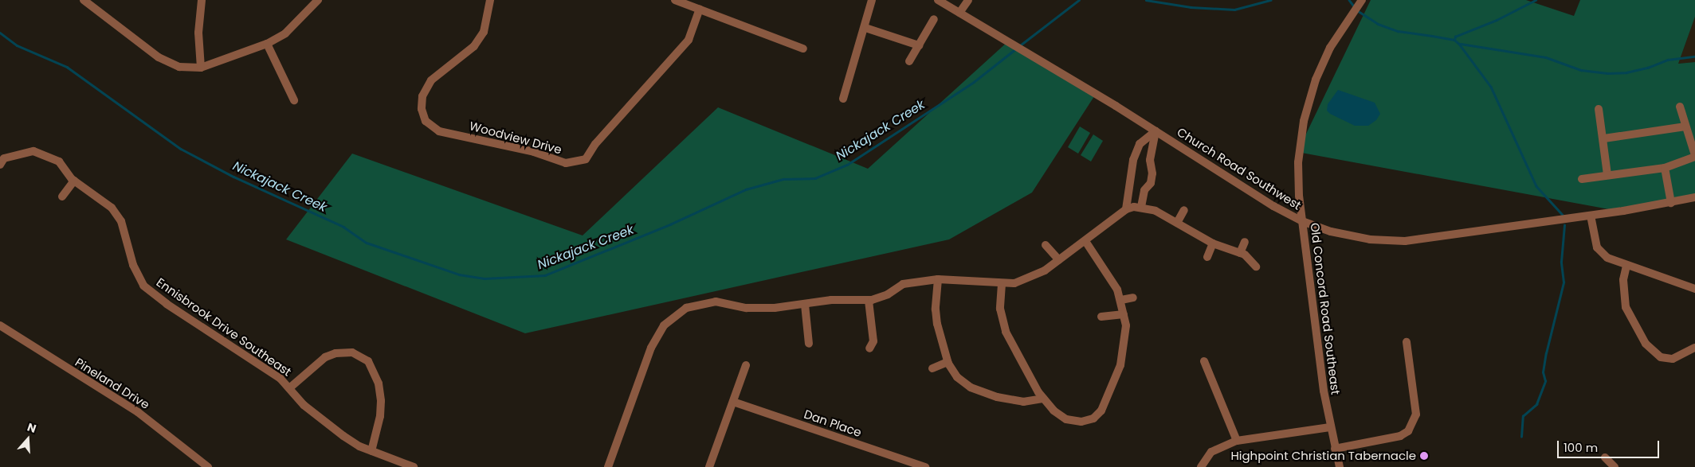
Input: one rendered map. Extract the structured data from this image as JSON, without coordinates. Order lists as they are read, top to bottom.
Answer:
{
  "streets": {
    "street": [
      "Woodview Drive",
      "Church Road Southwest",
      "Old Concord Road Southeast",
      "Ennisbrook Drive Southeast",
      "Pineland Drive",
      "Dan Place"
    ]
  },
  "crossings": [
    ["Church Road Southwest", "Old Concord Road Southeast"]
  ],
  "water": ["Nickajack Creek"],
  "places": ["Highpoint Christian Tabernacle"],
  "scale_bar": "100 m",
  "north": "top"
}
